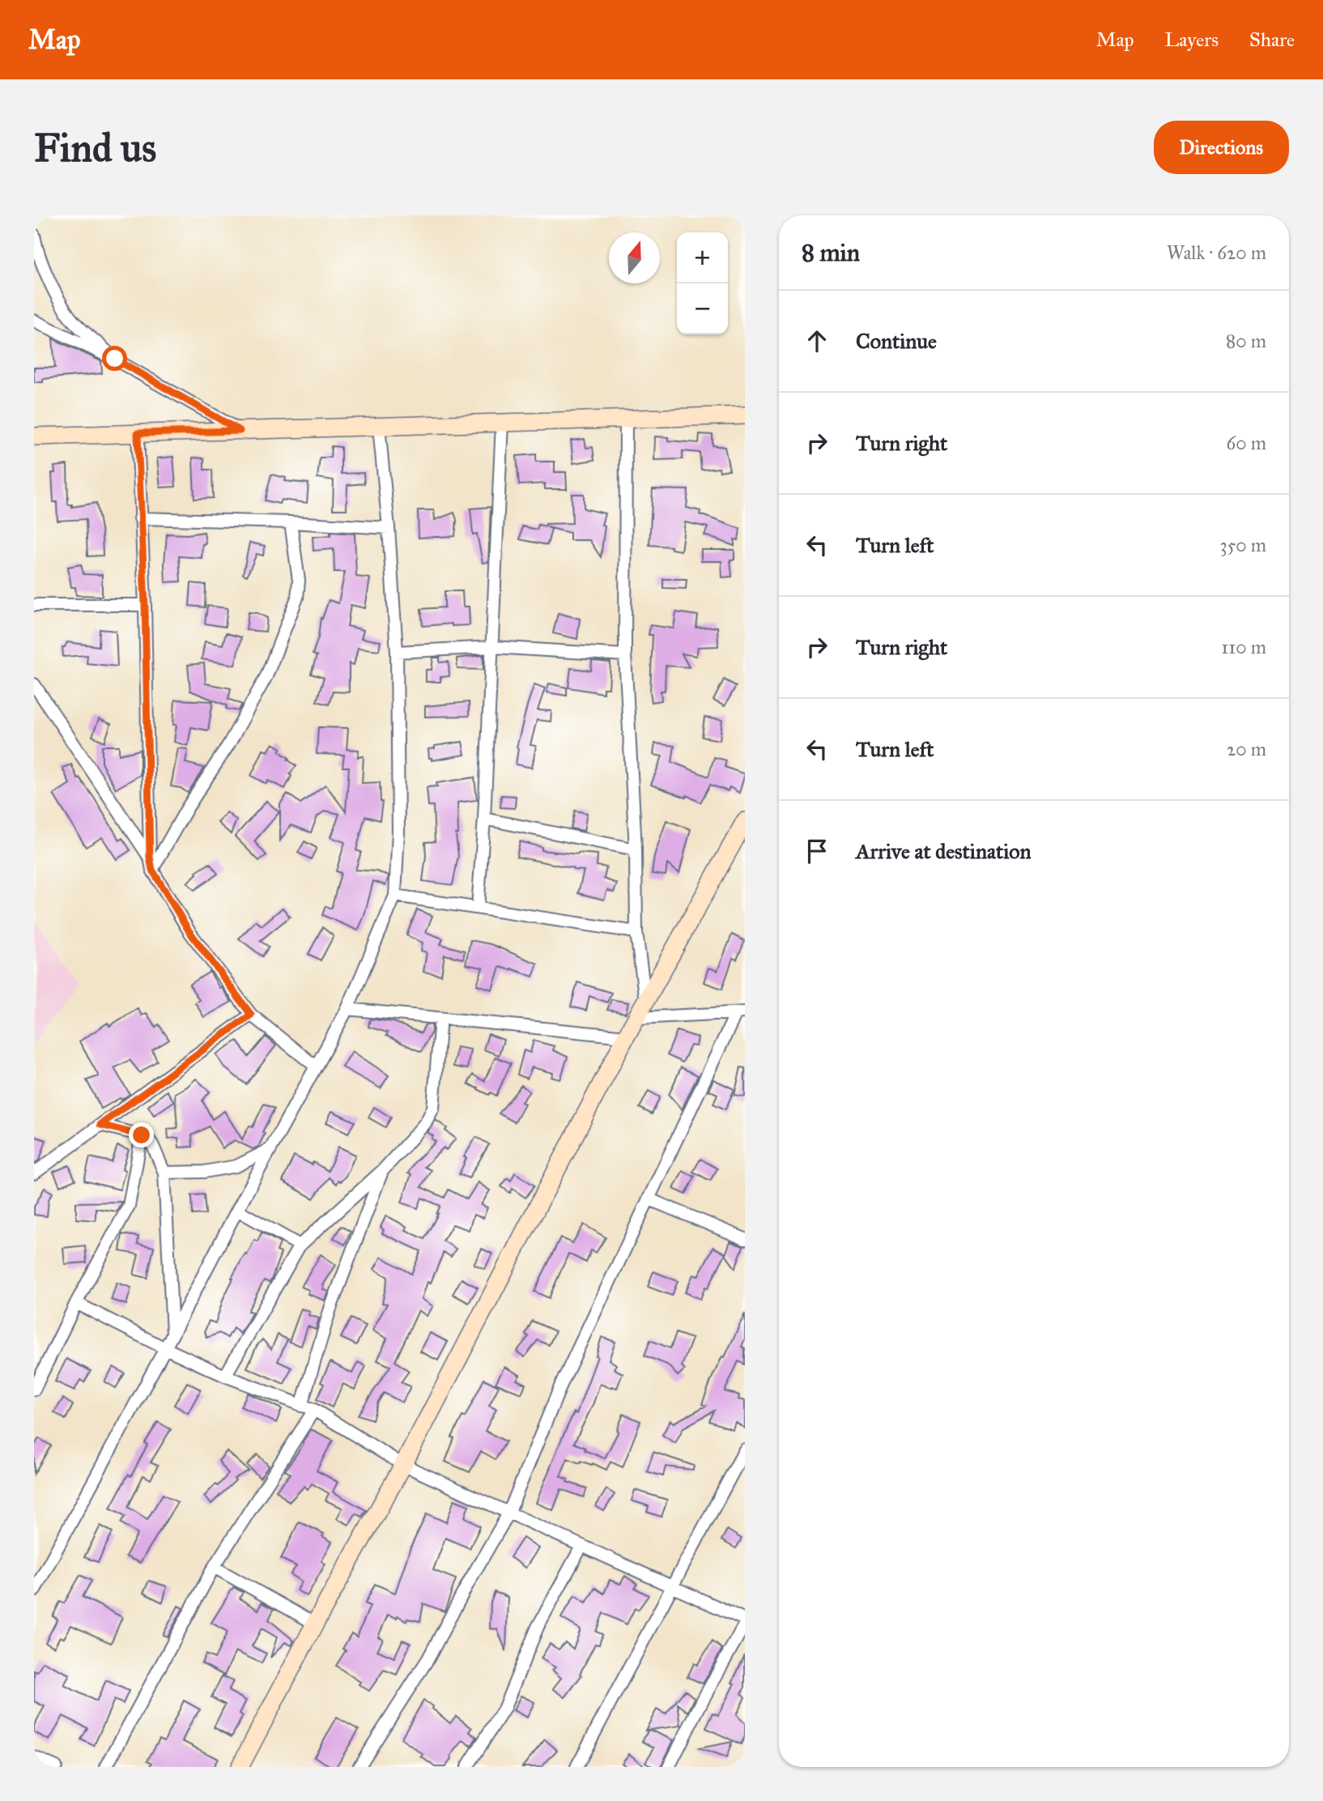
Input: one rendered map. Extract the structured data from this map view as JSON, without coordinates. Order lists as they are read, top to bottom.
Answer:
{
  "north": "top",
  "page": {
    "header": "Map",
    "nav": ["Map", "Layers", "Share"],
    "buttons": "Directions",
    "title": "Find us",
    "heading": ["8 min", "Walk · 620 m"],
    "map_buttons": ["+", "−"],
    "list": [
      ["Continue", "80 m"],
      ["Turn right", "60 m"],
      ["Turn left", "350 m"],
      ["Turn right", "110 m"],
      ["Turn left", "20 m"],
      "Arrive at destination"
    ]
  }
}
